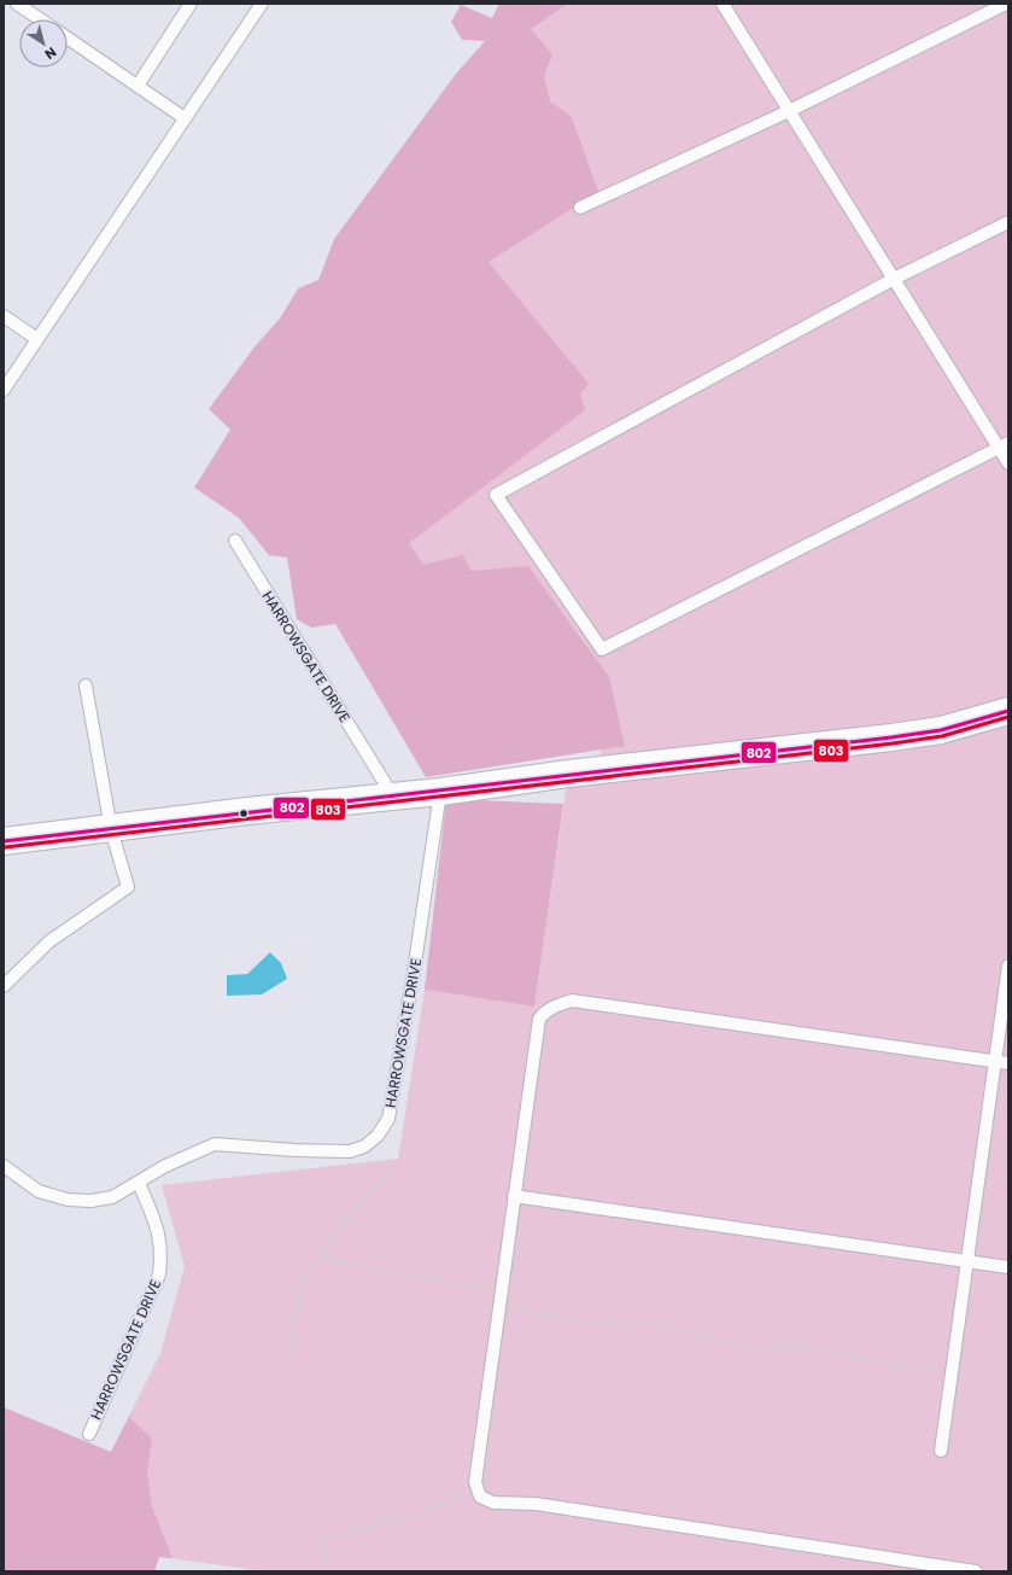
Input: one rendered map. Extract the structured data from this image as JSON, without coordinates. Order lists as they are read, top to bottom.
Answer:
{
  "streets": {
    "lane": ["HARROWSGATE DRIVE"]
  },
  "lines": ["transit line 802", "transit line 803"],
  "north": "bottom right"
}
